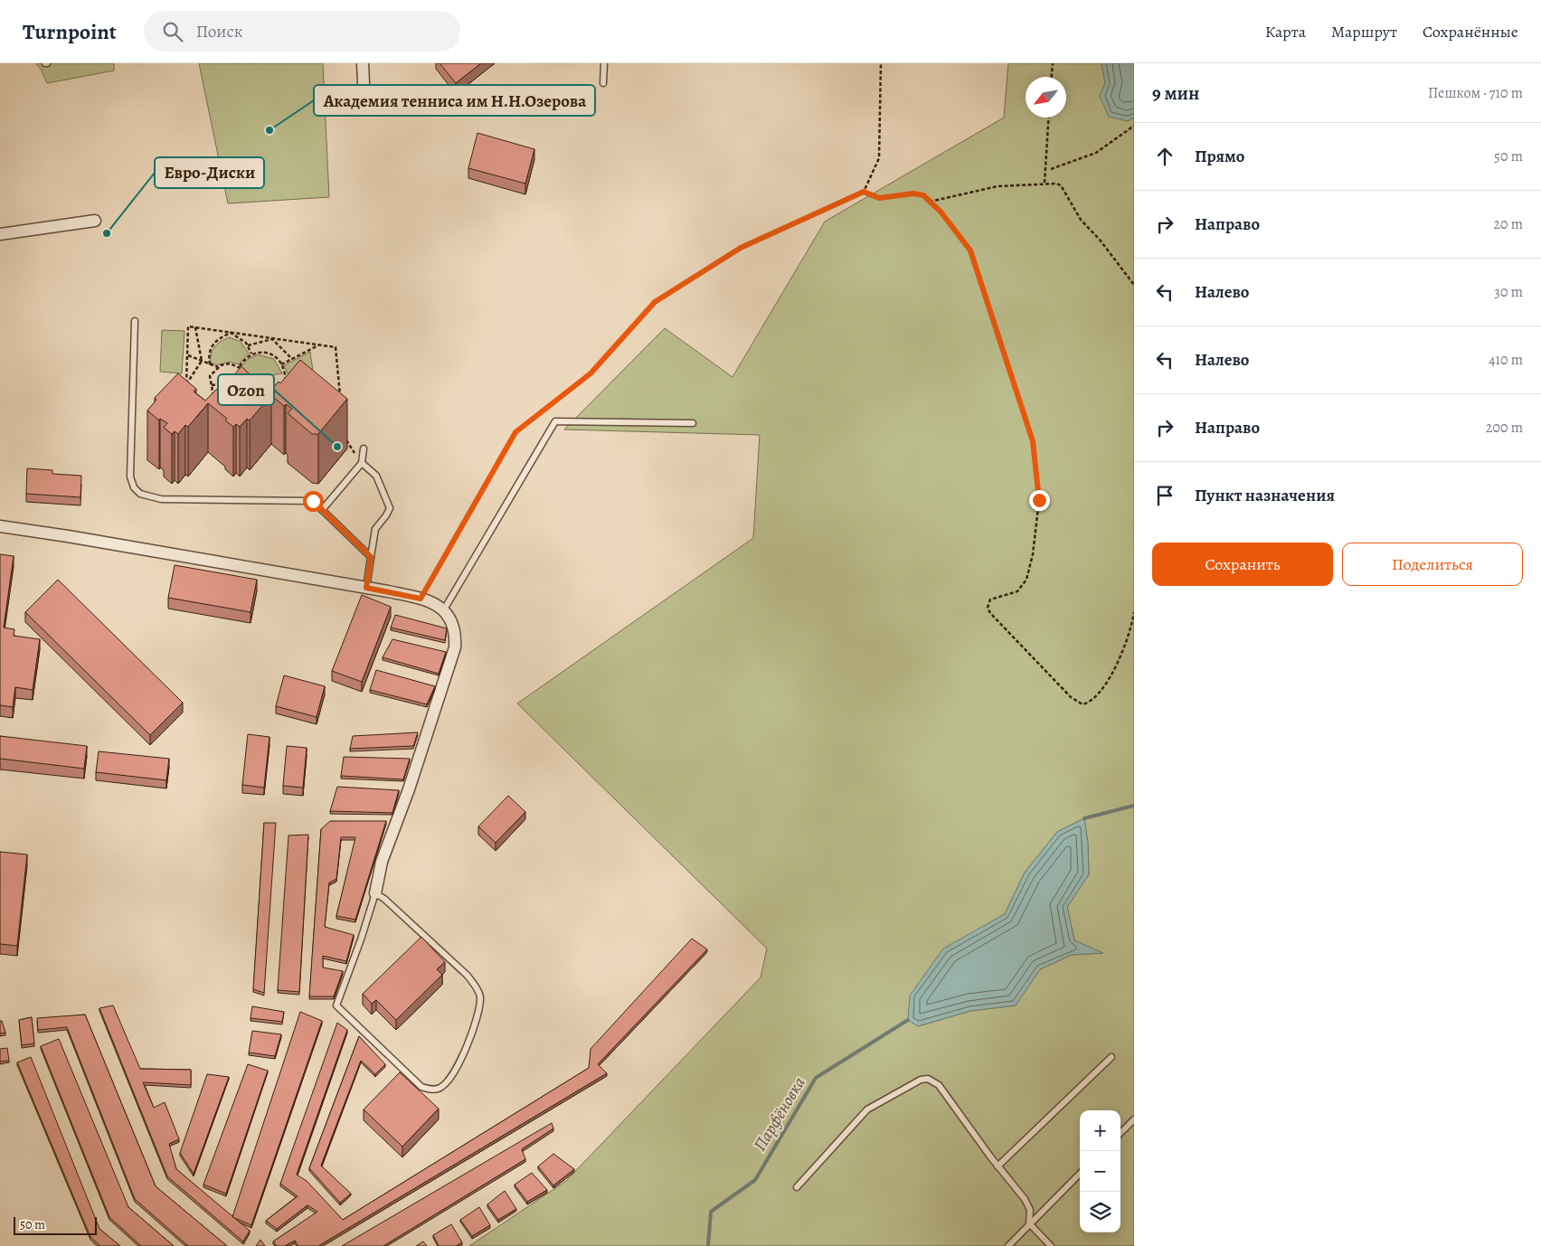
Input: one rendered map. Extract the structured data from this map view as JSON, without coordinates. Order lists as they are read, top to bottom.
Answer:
{
  "water": ["Парфёновка"],
  "places": ["Академия тенниса им Н.Н.Озерова", "Евро-Диски", "Ozon"],
  "scale_bar": "50 m",
  "north": "bottom left",
  "page": {
    "header": "Turnpoint",
    "search": "Поиск",
    "nav": ["Карта", "Маршрут", "Сохранённые"],
    "heading": ["9 мин", "Пешком · 710 m"],
    "list": [
      ["Прямо", "50 m"],
      ["Направо", "20 m"],
      ["Налево", "30 m"],
      ["Налево", "410 m"],
      ["Направо", "200 m"],
      "Пункт назначения"
    ],
    "buttons": ["Сохранить", "Поделиться"],
    "map_buttons": ["+", "−"],
    "scale": "50 m"
  }
}
